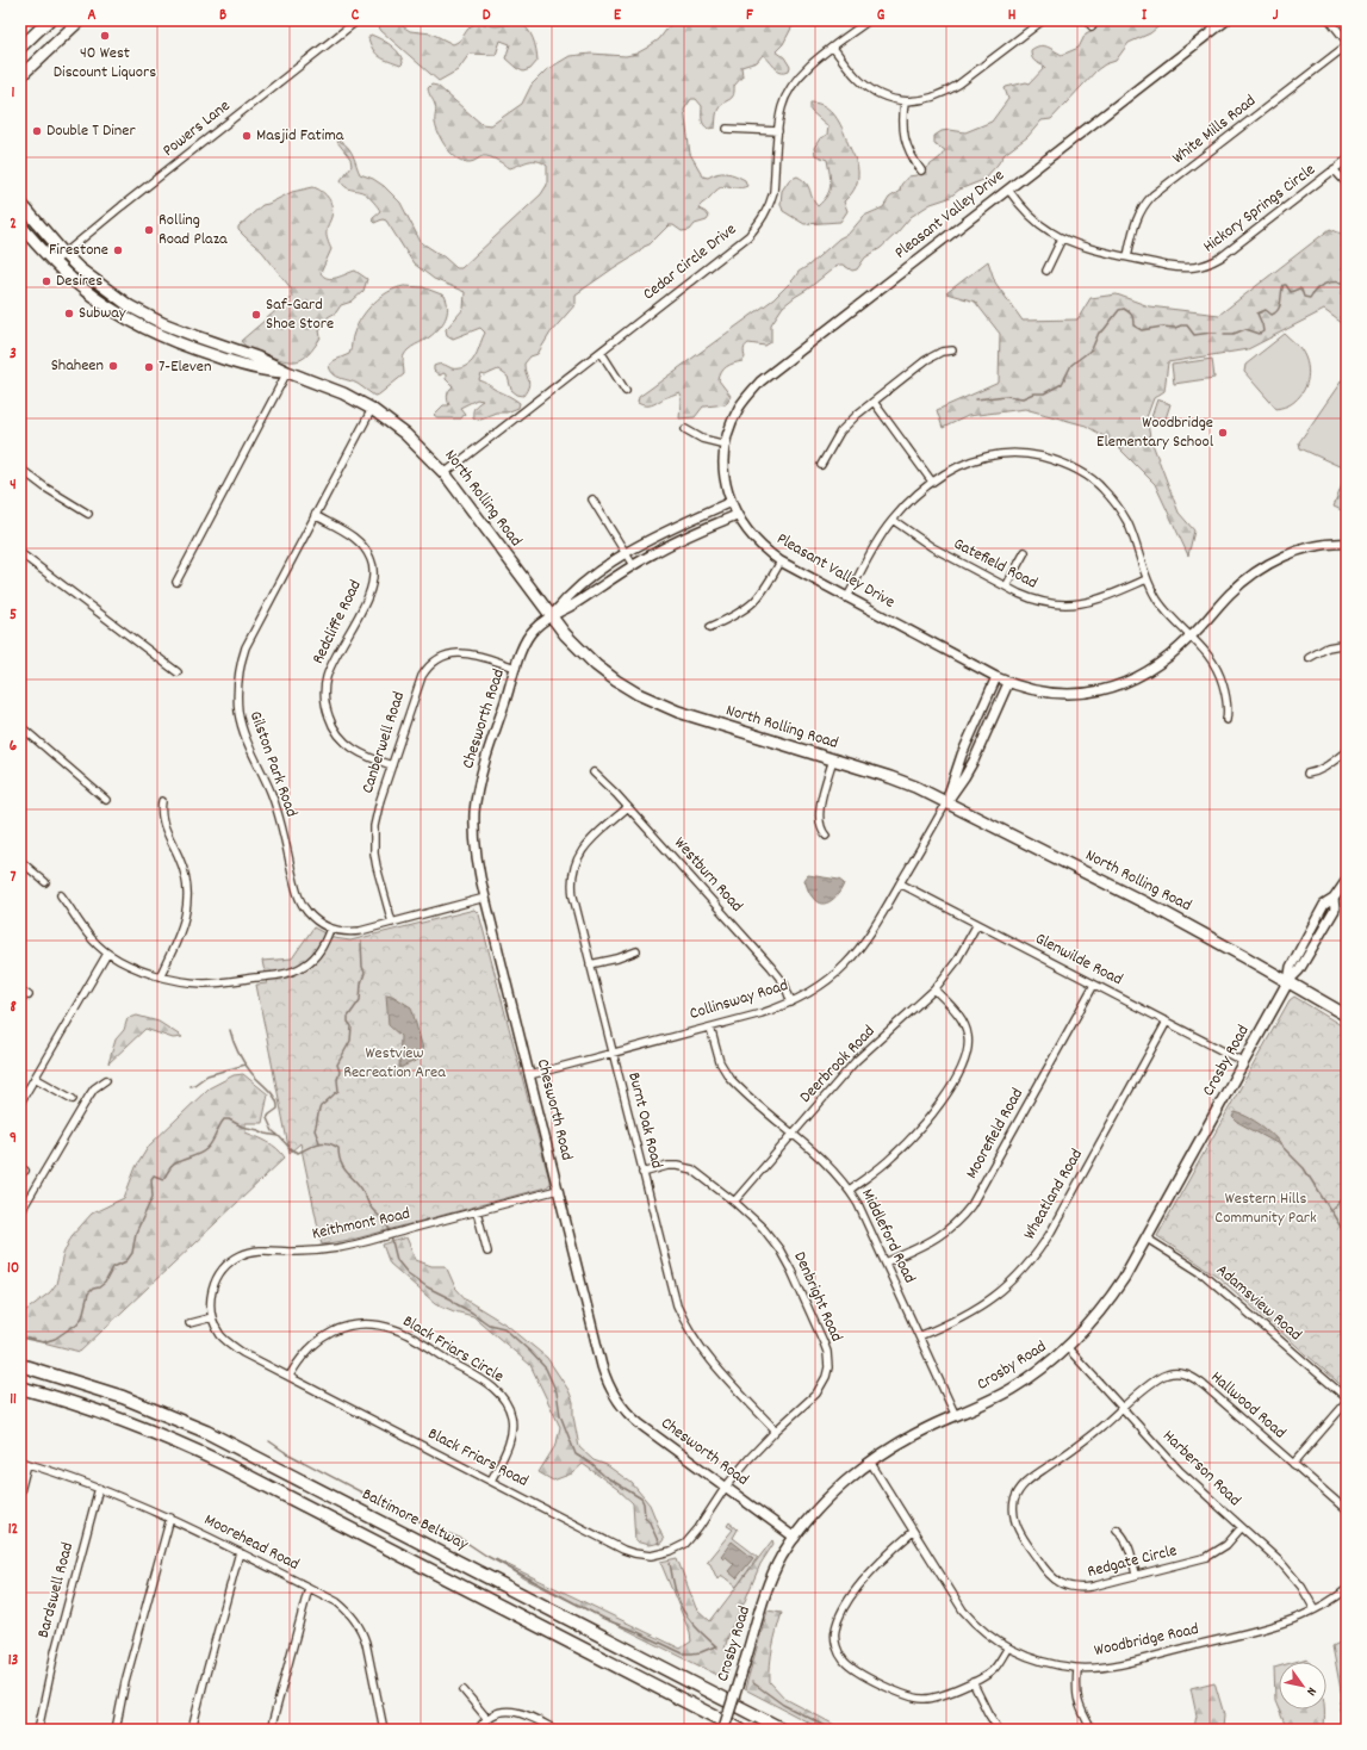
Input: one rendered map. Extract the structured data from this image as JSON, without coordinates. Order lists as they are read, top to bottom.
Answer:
{
  "streets": {
    "highway": ["Baltimore Beltway"],
    "main road": ["North Rolling Road", "Crosby Road"],
    "street": [
      "Powers Lane",
      "White Mills Road",
      "Hickory Springs Circle",
      "Pleasant Valley Drive",
      "Cedar Circle Drive",
      "Gatefield Road",
      "Redcliffe Road",
      "Chesworth Road",
      "Canberwell Road",
      "Gilston Park Road",
      "Westburn Road",
      "Glenwilde Road",
      "Collinsway Road",
      "Deerbrook Road",
      "Burnt Oak Road",
      "Moorefield Road",
      "Wheatland Road",
      "Keithmont Road",
      "Middleford Road",
      "Denbright Road",
      "Adamsview Road",
      "Black Friars Circle",
      "Hallwood Road",
      "Black Friars Road",
      "Harberson Road",
      "Moorehead Road",
      "Redgate Circle",
      "Bardswell Road",
      "Woodbridge Road"
    ]
  },
  "crossings": [
    ["Powers Lane", "North Rolling Road"],
    ["White Mills Road", "Hickory Springs Circle"],
    ["Hickory Springs Circle", "Pleasant Valley Drive"],
    ["Pleasant Valley Drive", "Chesworth Road"],
    ["Pleasant Valley Drive", "Collinsway Road"],
    ["Cedar Circle Drive", "North Rolling Road"],
    ["North Rolling Road", "Chesworth Road"],
    ["North Rolling Road", "Gilston Park Road"],
    ["North Rolling Road", "Collinsway Road"],
    ["North Rolling Road", "Crosby Road"],
    ["Redcliffe Road", "Canberwell Road"],
    ["Redcliffe Road", "Gilston Park Road"],
    ["Chesworth Road", "Canberwell Road"],
    ["Chesworth Road", "Gilston Park Road"],
    ["Chesworth Road", "Collinsway Road"],
    ["Chesworth Road", "Crosby Road"],
    ["Chesworth Road", "Keithmont Road"],
    ["Chesworth Road", "Denbright Road"],
    ["Chesworth Road", "Black Friars Road"],
    ["Canberwell Road", "Gilston Park Road"],
    ["Westburn Road", "Collinsway Road"],
    ["Westburn Road", "Burnt Oak Road"],
    ["Glenwilde Road", "Collinsway Road"],
    ["Glenwilde Road", "Crosby Road"],
    ["Glenwilde Road", "Deerbrook Road"],
    ["Glenwilde Road", "Moorefield Road"],
    ["Glenwilde Road", "Wheatland Road"],
    ["Collinsway Road", "Burnt Oak Road"],
    ["Collinsway Road", "Middleford Road"],
    ["Crosby Road", "Middleford Road"],
    ["Crosby Road", "Adamsview Road"],
    ["Crosby Road", "Harberson Road"],
    ["Crosby Road", "Woodbridge Road"],
    ["Deerbrook Road", "Middleford Road"],
    ["Deerbrook Road", "Denbright Road"],
    ["Burnt Oak Road", "Denbright Road"],
    ["Moorefield Road", "Middleford Road"],
    ["Wheatland Road", "Middleford Road"],
    ["Keithmont Road", "Black Friars Road"],
    ["Denbright Road", "Black Friars Road"],
    ["Black Friars Circle", "Black Friars Road"],
    ["Hallwood Road", "Harberson Road"],
    ["Hallwood Road", "Redgate Circle"],
    ["Harberson Road", "Redgate Circle"],
    ["Harberson Road", "Woodbridge Road"],
    ["Moorehead Road", "Bardswell Road"]
  ],
  "parks": ["Westview Recreation Area", "Western Hills Community Park"],
  "places": [
    "40 West Discount Liquors",
    "Double T Diner",
    "Masjid Fatima",
    "Rolling Road Plaza",
    "Firestone",
    "Desires",
    "Subway",
    "Saf-Gard Shoe Store",
    "Shaheen",
    "7-Eleven",
    "Woodbridge Elementary School"
  ],
  "north": "bottom right",
  "grid": {
    "columns": [
      "A",
      "B",
      "C",
      "D",
      "E",
      "F",
      "G",
      "H",
      "I",
      "J"
    ],
    "rows": [
      "1",
      "2",
      "3",
      "4",
      "5",
      "6",
      "7",
      "8",
      "9",
      "10",
      "11",
      "12",
      "13"
    ]
  }
}
